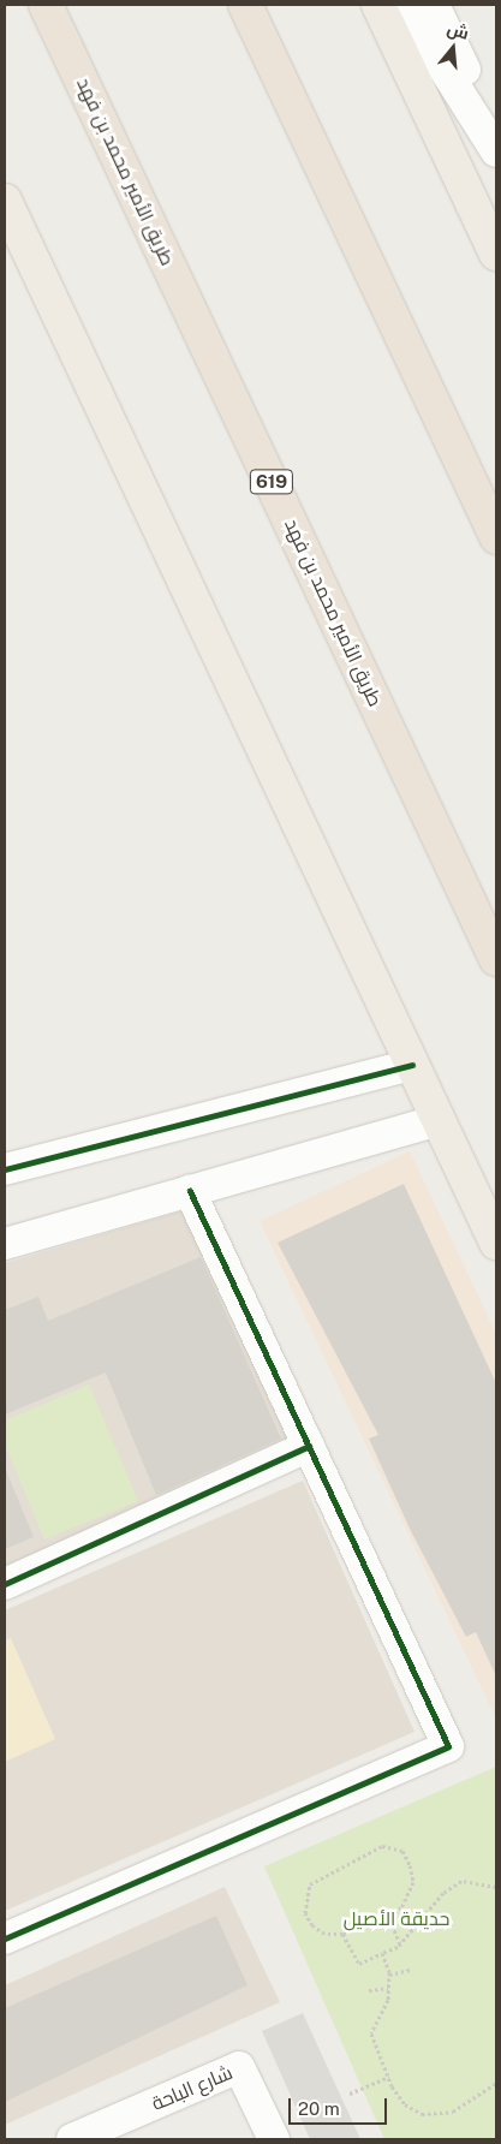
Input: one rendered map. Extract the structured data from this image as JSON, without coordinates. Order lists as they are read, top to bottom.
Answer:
{
  "streets": {
    "highway": ["طريق الأمير محمد بن فهد", "619"],
    "street": ["شارع الباحة"]
  },
  "parks": ["حديقة الأصيل"],
  "scale_bar": "20 m",
  "north": "top"
}
